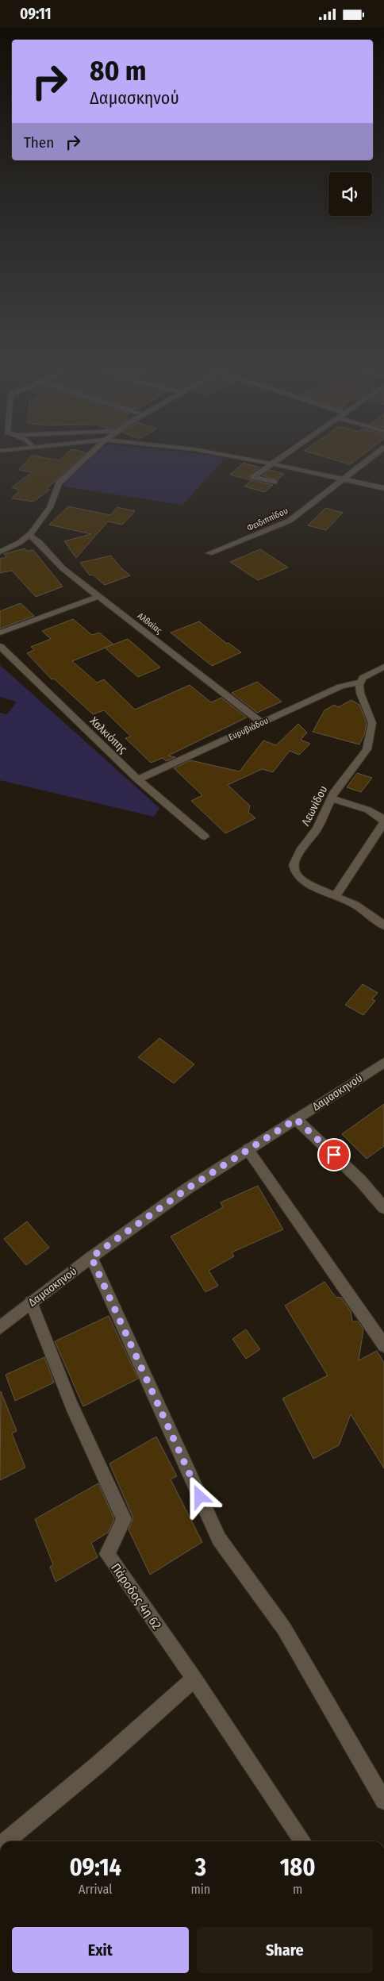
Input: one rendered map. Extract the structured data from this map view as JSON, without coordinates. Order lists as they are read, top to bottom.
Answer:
{
  "streets": {
    "street": [
      "Φειδιππίδου",
      "Αλθαίας",
      "Ευρυβιάδου",
      "Χαλκιόπης",
      "Λεωνίδου",
      "Δαμασκηνού",
      "Πάροδος 4η 62"
    ]
  },
  "crossings": [
    ["Αλθαίας", "Ευρυβιάδου"],
    ["Ευρυβιάδου", "Χαλκιόπης"],
    ["Ευρυβιάδου", "Λεωνίδου"],
    ["Δαμασκηνού", "Πάροδος 4η 62"]
  ],
  "page": {
    "status": "09:11",
    "turn": ["80 m", "Δαμασκηνού"],
    "then": "Then",
    "eta": [
      "09:14",
      "Arrival",
      "3",
      "min",
      "180",
      "m"
    ],
    "buttons": ["Exit", "Share"]
  }
}
